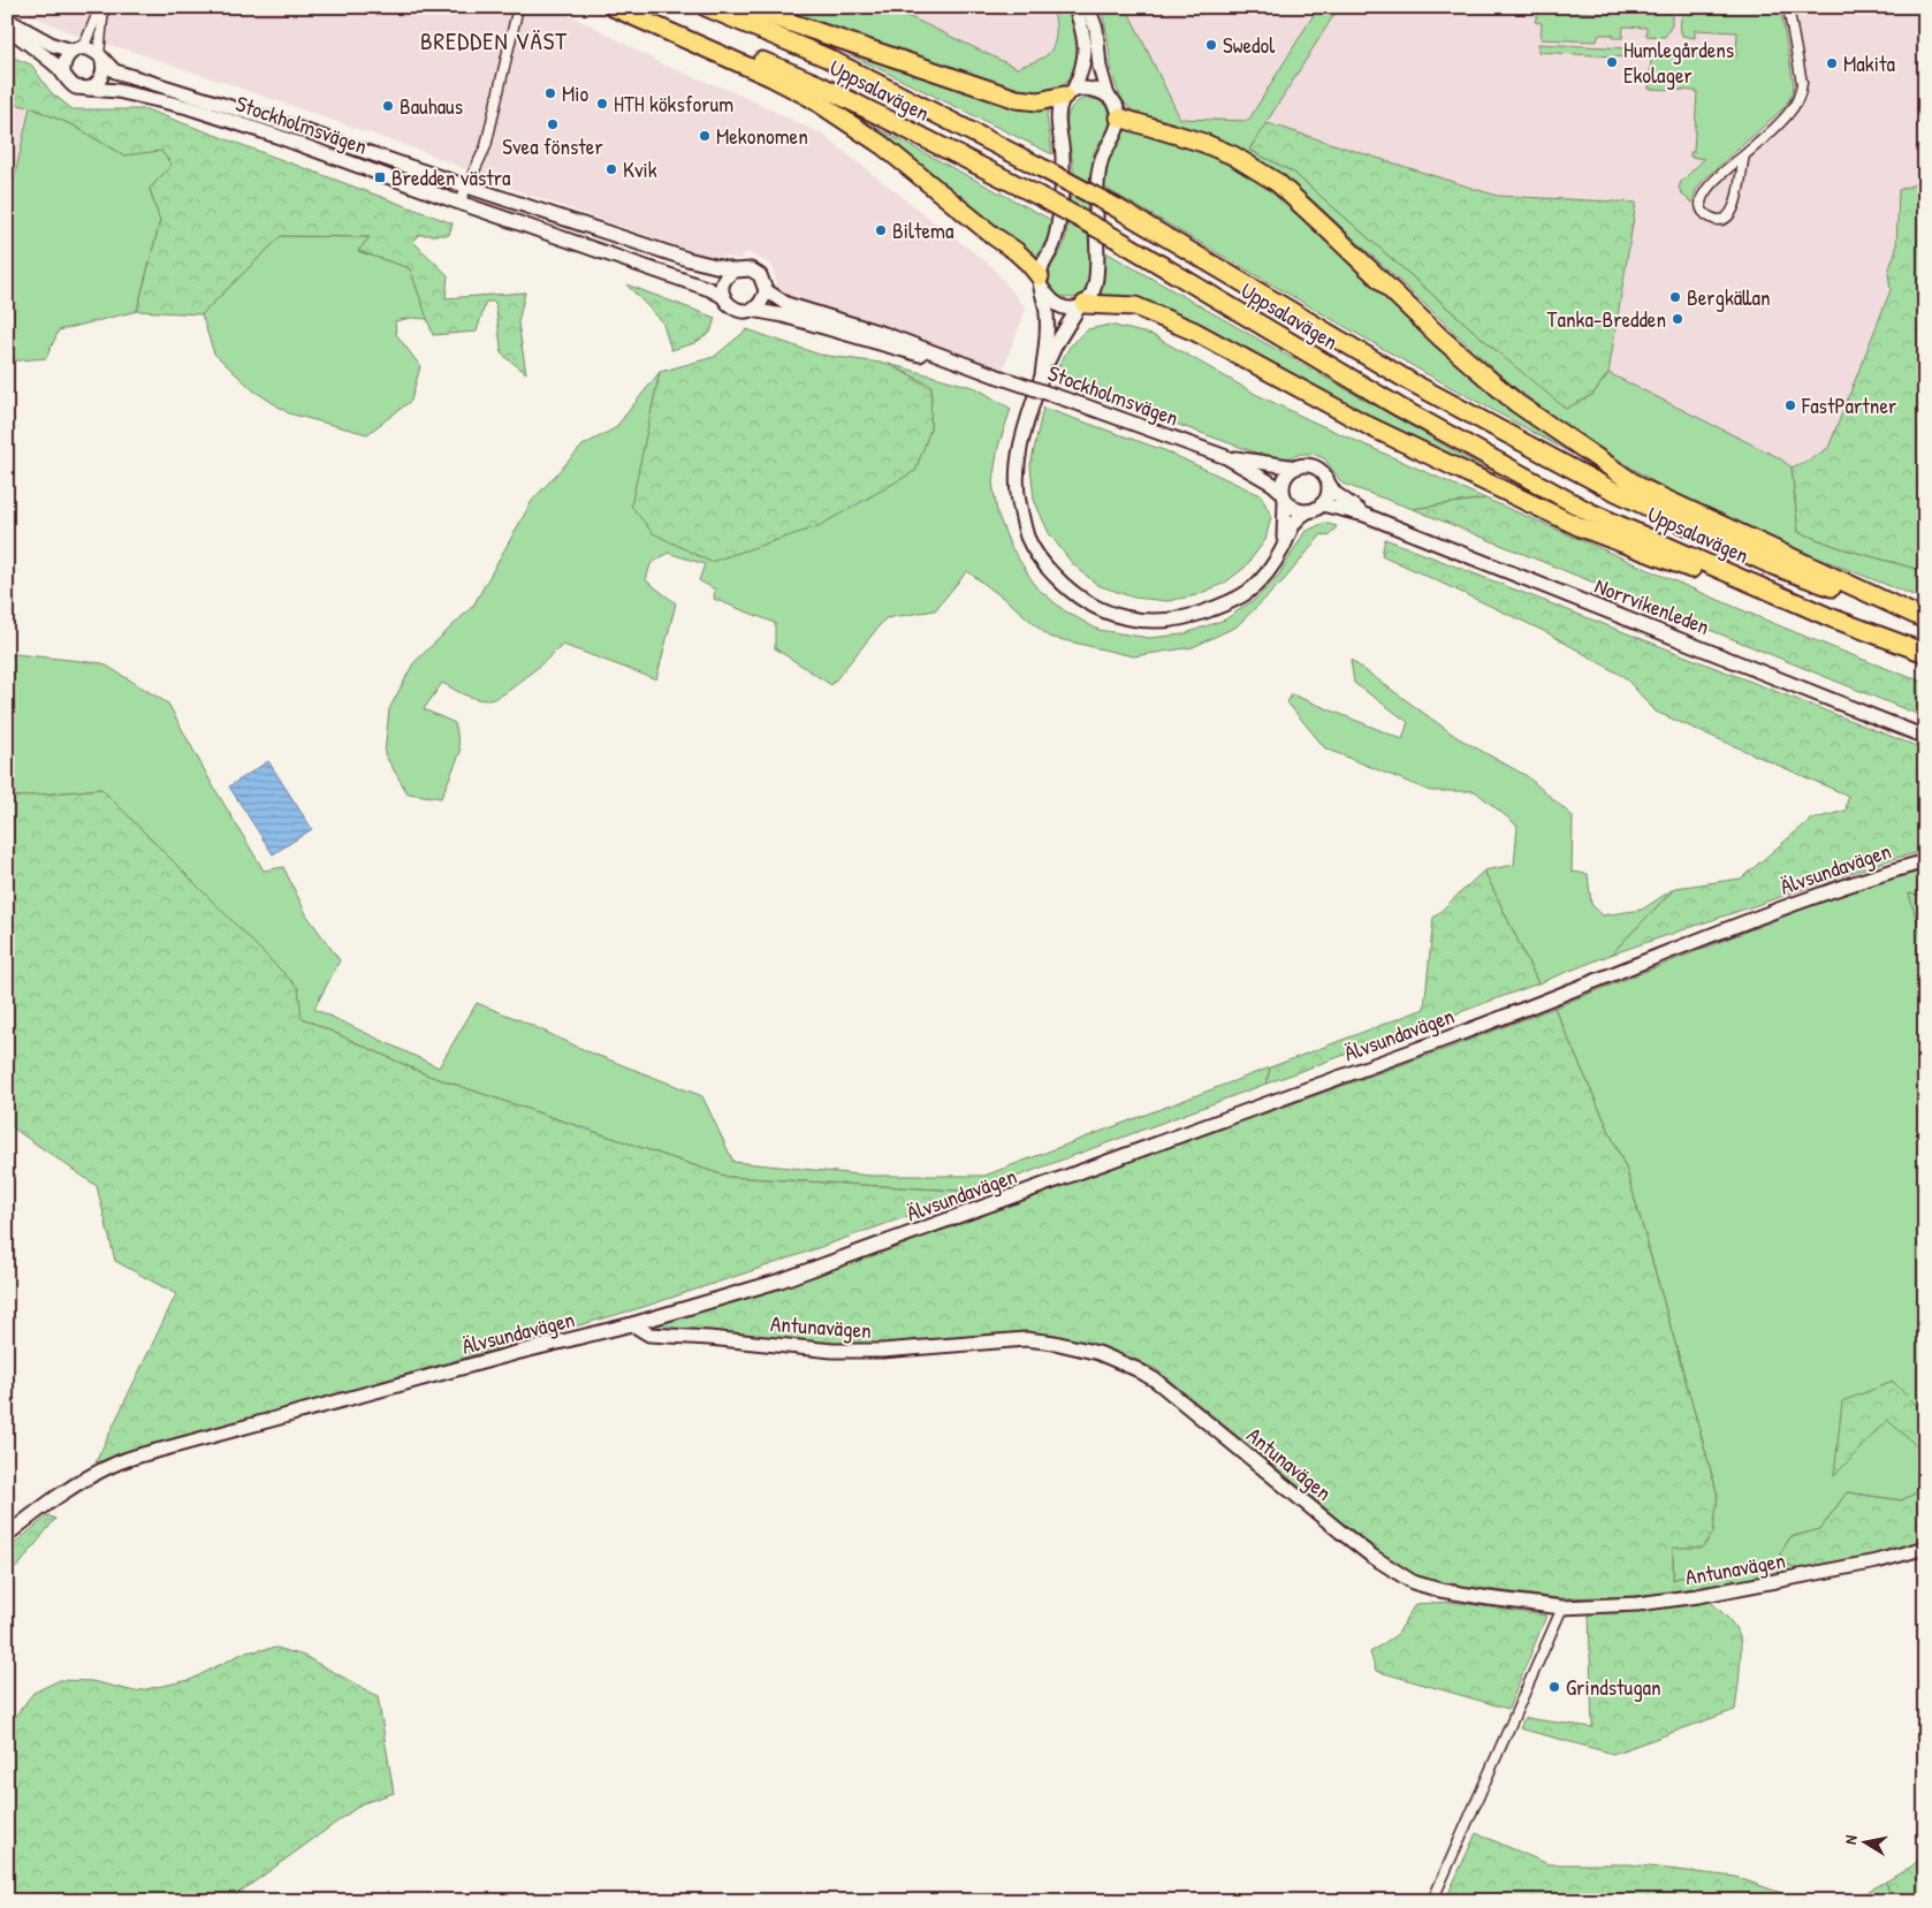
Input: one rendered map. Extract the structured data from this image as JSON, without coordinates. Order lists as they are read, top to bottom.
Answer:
{
  "streets": {
    "highway": ["Uppsalavägen"],
    "street": [
      "Stockholmsvägen",
      "Norrvikenleden",
      "Älvsundavägen",
      "Antunavägen"
    ]
  },
  "crossings": [
    ["Stockholmsvägen", "Norrvikenleden"],
    ["Älvsundavägen", "Antunavägen"]
  ],
  "districts": ["BREDDEN VÄST"],
  "places": {
    "other": [
      "Swedol",
      "Humlegårdens Ekolager",
      "Makita",
      "Mio",
      "HTH köksforum",
      "Bauhaus",
      "Svea fönster",
      "Mekonomen",
      "Kvik",
      "Biltema",
      "Bergkällan",
      "Tanka-Bredden",
      "FastPartner",
      "Grindstugan"
    ],
    "transit": ["Bredden västra"]
  },
  "north": "left"
}
